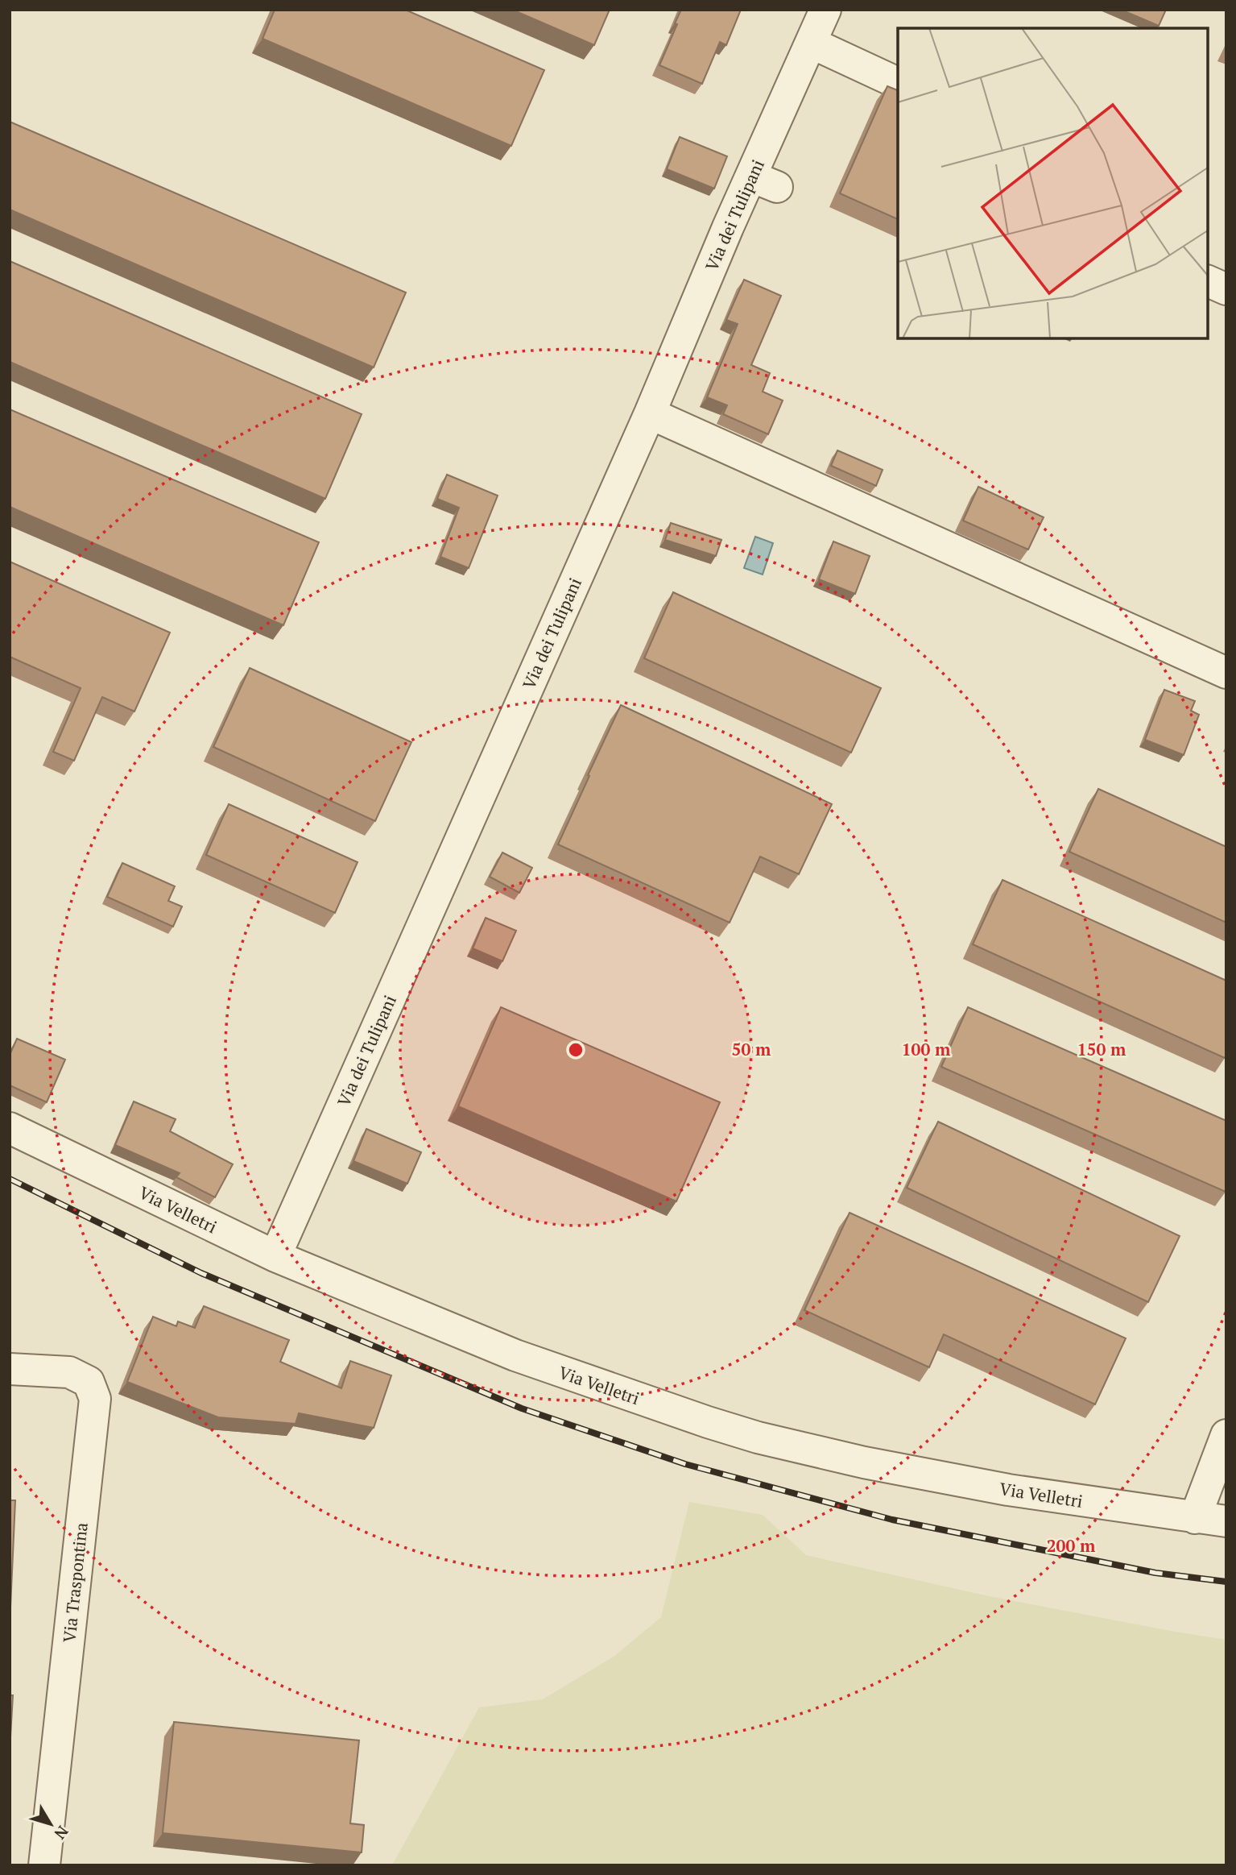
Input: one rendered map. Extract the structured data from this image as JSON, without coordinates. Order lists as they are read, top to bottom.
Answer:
{
  "streets": {
    "street": ["Via dei Tulipani", "Via Velletri", "Via Traspontina"]
  },
  "crossings": [
    ["Via dei Tulipani", "Via Velletri"]
  ],
  "north": "bottom right",
  "rings": [
    "50 m",
    "100 m",
    "150 m",
    "200 m"
  ]
}
